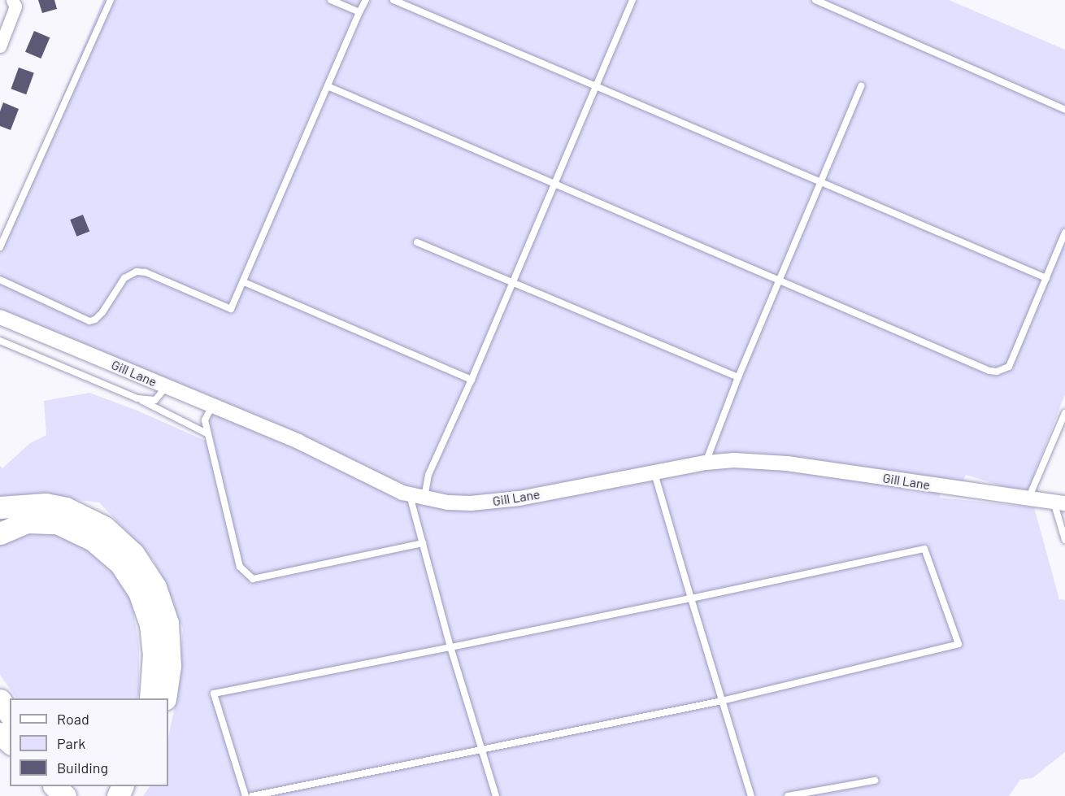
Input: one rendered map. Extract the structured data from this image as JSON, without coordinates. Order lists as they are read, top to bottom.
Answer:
{
  "streets": {
    "street": ["Gill Lane"]
  },
  "legend": ["Road", "Park", "Building"]
}
